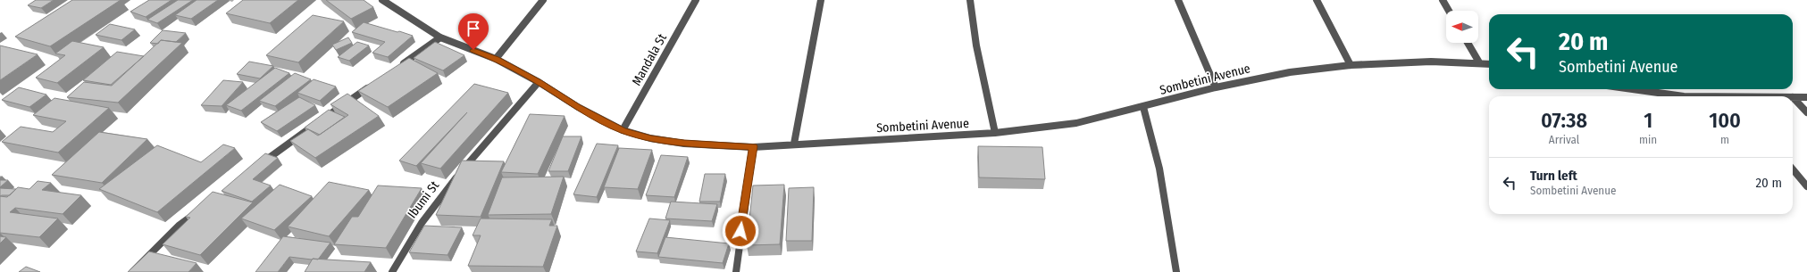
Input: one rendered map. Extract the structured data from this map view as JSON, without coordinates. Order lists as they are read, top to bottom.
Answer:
{
  "streets": {
    "street": ["Mandala St", "Sombetini Avenue", "Ibumi St"]
  },
  "crossings": [
    ["Mandala St", "Sombetini Avenue"],
    ["Sombetini Avenue", "Ibumi St"]
  ],
  "north": "left",
  "page": {
    "turn": ["20 m", "Sombetini Avenue"],
    "eta": [
      "07:38",
      "Arrival",
      "1",
      "min",
      "100",
      "m"
    ],
    "list": [
      {
        "name": "Turn left",
        "note": "Sombetini Avenue",
        "value": "20 m"
      }
    ]
  }
}
